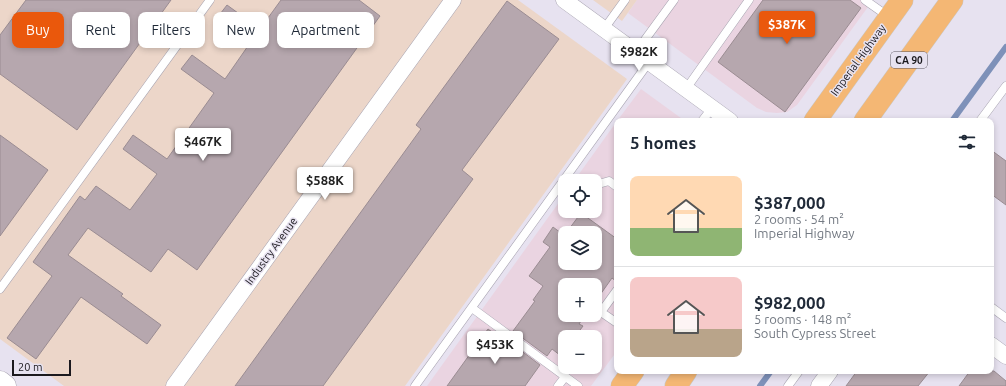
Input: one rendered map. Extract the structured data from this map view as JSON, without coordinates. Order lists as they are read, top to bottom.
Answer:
{
  "streets": {
    "main road": ["Imperial Highway", "CA 90"],
    "street": ["Industry Avenue"]
  },
  "scale_bar": "20 m",
  "page": {
    "price": [
      "$387K",
      "$982K",
      "$467K",
      "$588K",
      "$453K"
    ],
    "chip": [
      "Buy",
      "Rent",
      "Filters",
      "New",
      "Apartment"
    ],
    "heading": "5 homes",
    "list": [
      {
        "name": "$387,000",
        "note": "2 rooms · 54 m² · Imperial Highway"
      },
      {
        "name": "$982,000",
        "note": "5 rooms · 148 m² · South Cypress Street"
      }
    ],
    "map_buttons": ["+", "−"],
    "scale": "20 m"
  }
}
